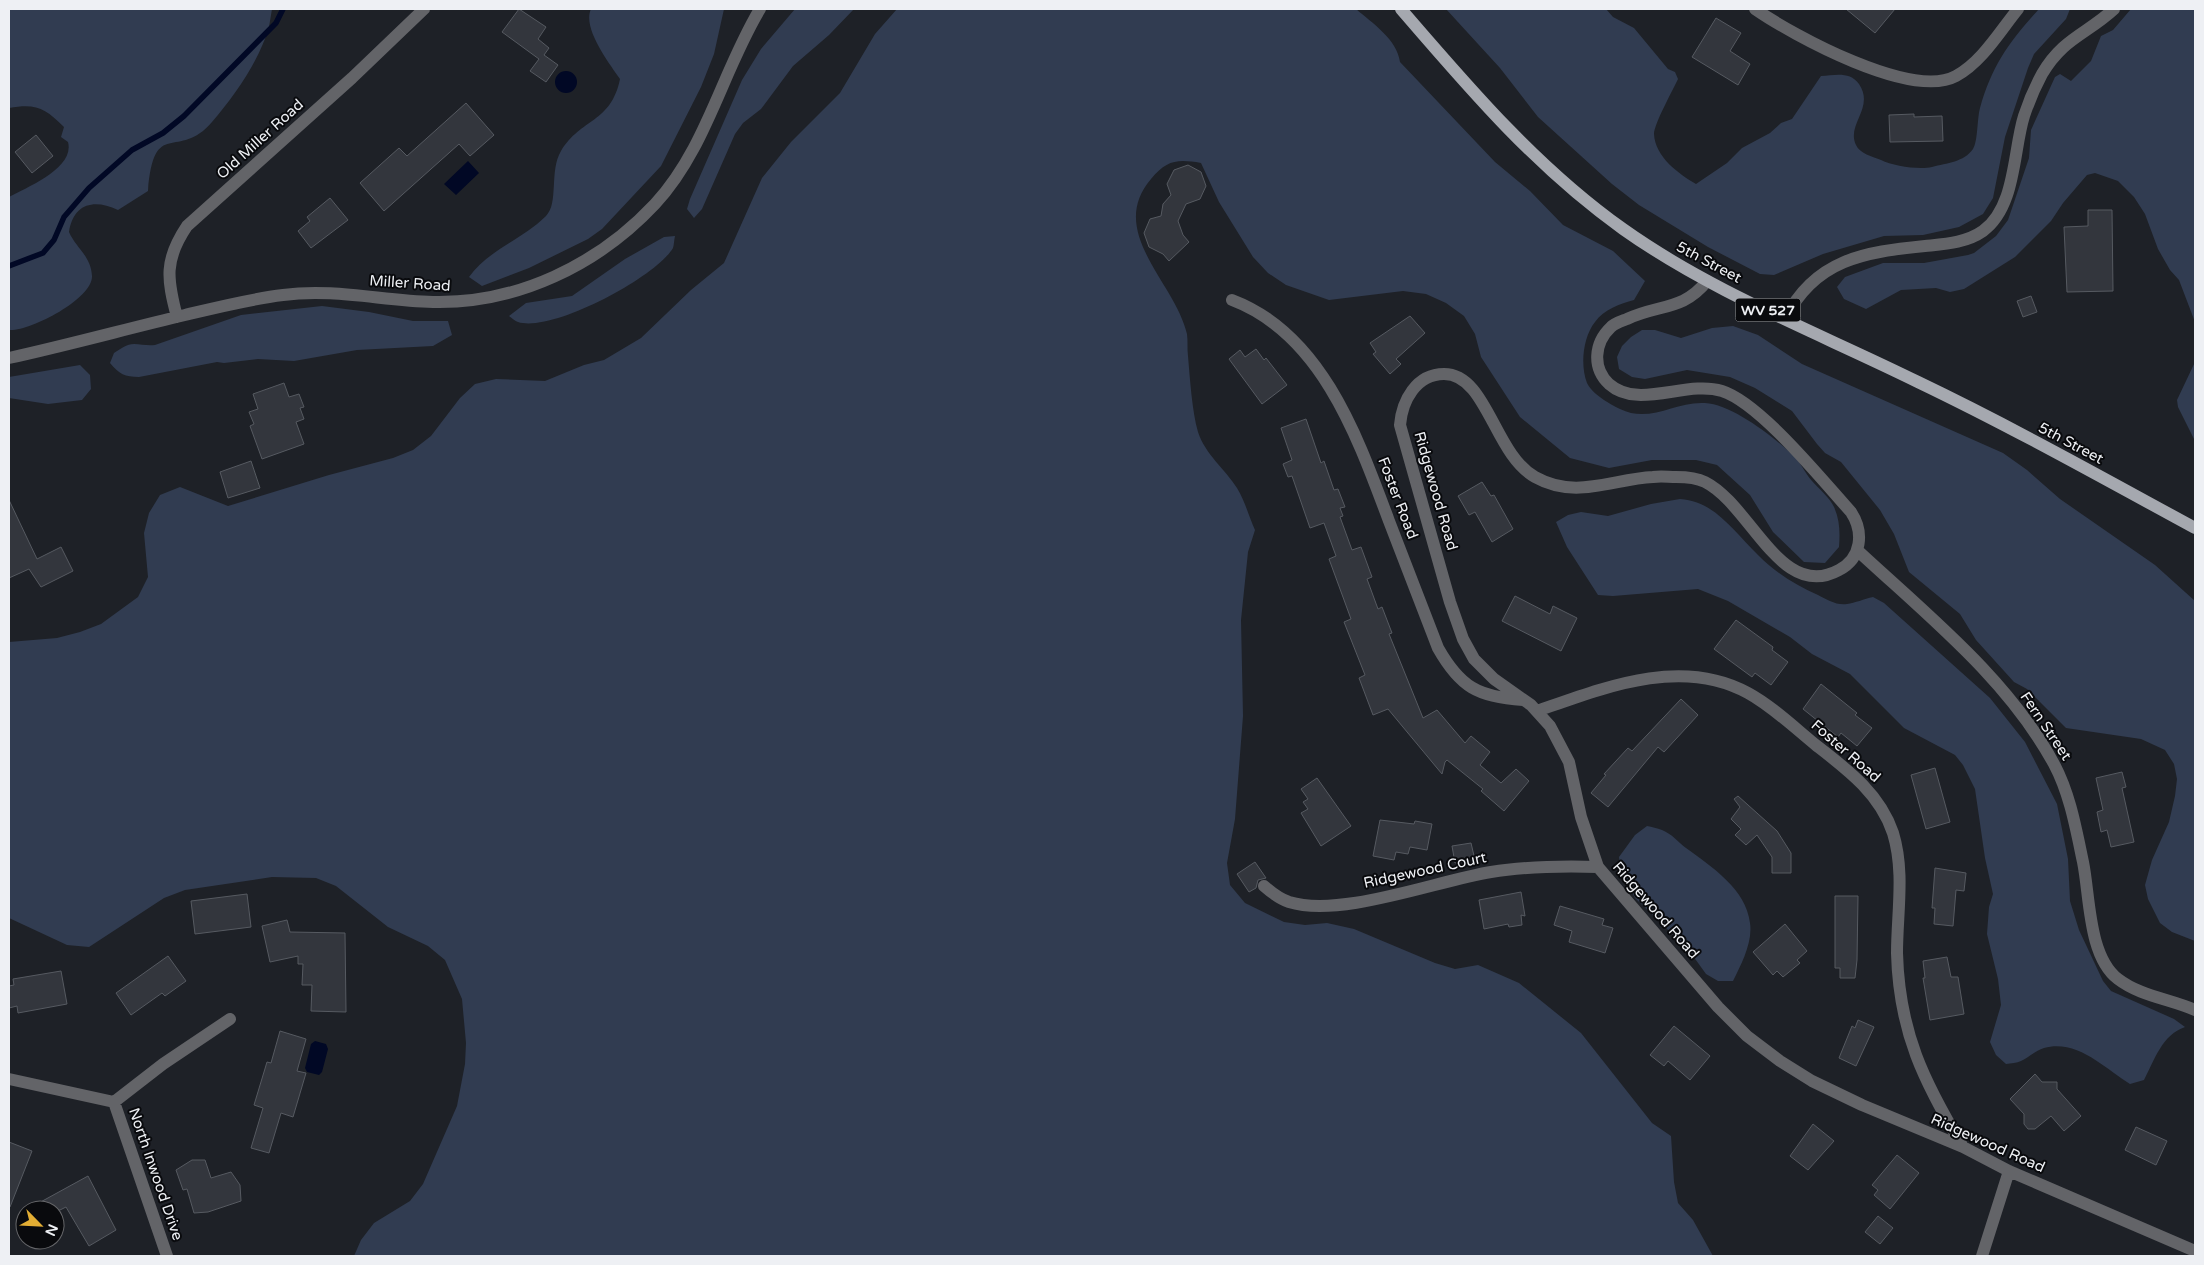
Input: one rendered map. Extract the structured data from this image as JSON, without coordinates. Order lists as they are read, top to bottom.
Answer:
{
  "streets": {
    "main road": ["5th Street", "WV 527"],
    "street": [
      "Old Miller Road",
      "Miller Road",
      "Ridgewood Road",
      "Foster Road",
      "Fern Street",
      "Ridgewood Court",
      "North Inwood Drive"
    ]
  },
  "crossings": [
    ["Old Miller Road", "Miller Road"],
    ["Ridgewood Road", "Foster Road"],
    ["Ridgewood Road", "Fern Street"],
    ["Ridgewood Road", "Ridgewood Court"]
  ],
  "north": "bottom right"
}
